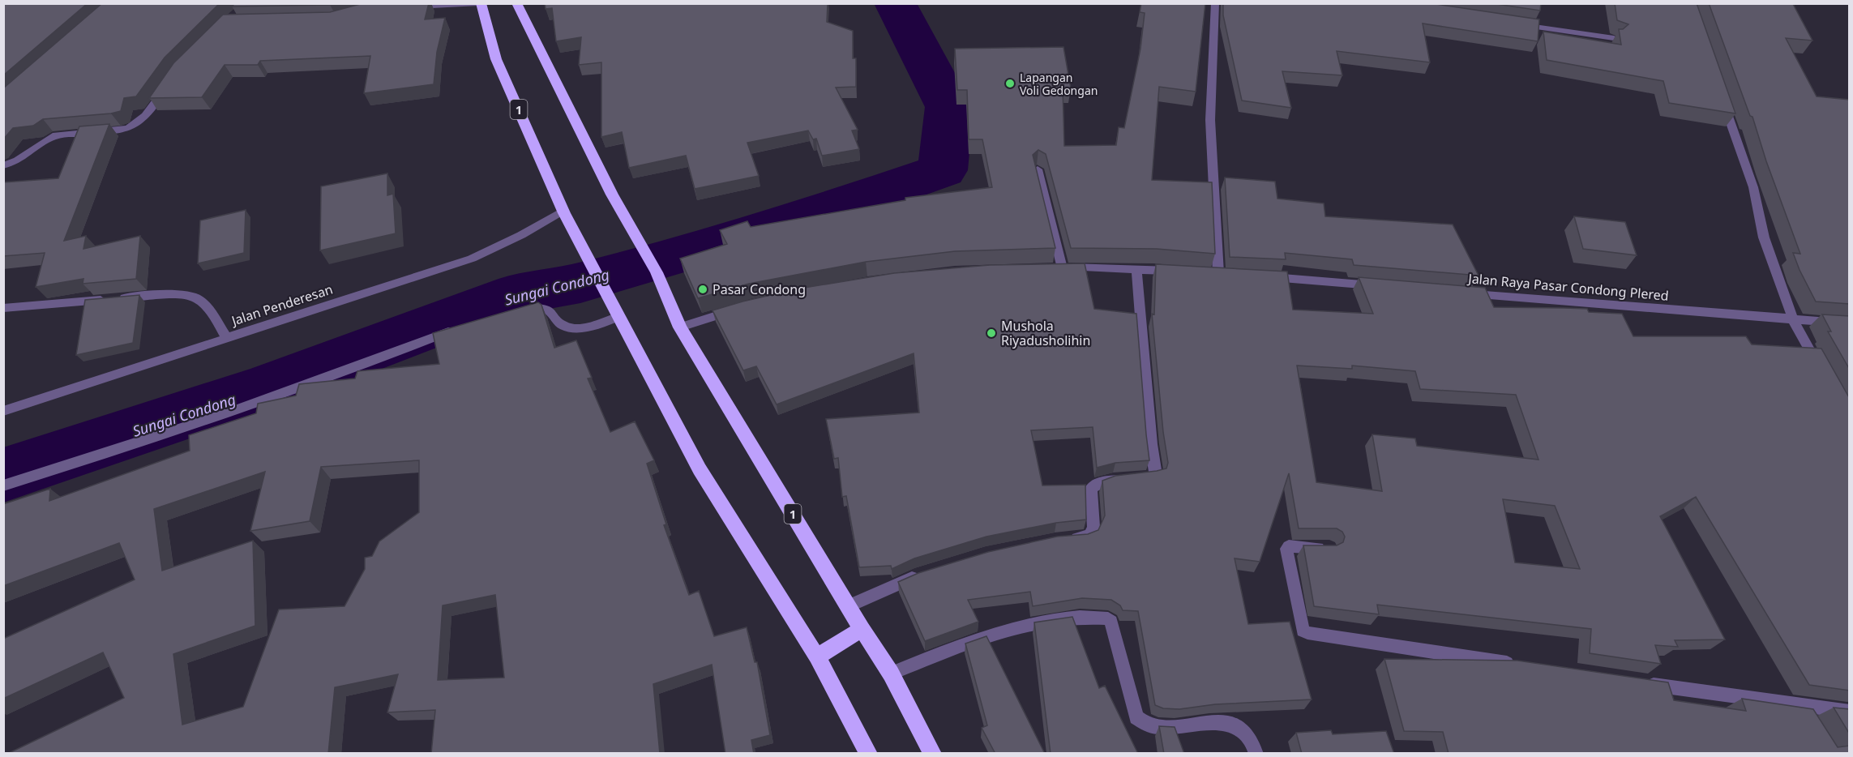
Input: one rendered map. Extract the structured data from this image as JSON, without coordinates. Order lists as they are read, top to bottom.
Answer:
{
  "streets": {
    "highway": ["1"],
    "street": ["Jalan Raya Pasar Condong Plered", "Jalan Penderesan"]
  },
  "crossings": [
    ["1", "Jalan Penderesan"]
  ],
  "water": ["Sungai Condong"],
  "places": ["Lapangan Voli Gedongan", "Pasar Condong", "Mushola Riyadusholihin"]
}
